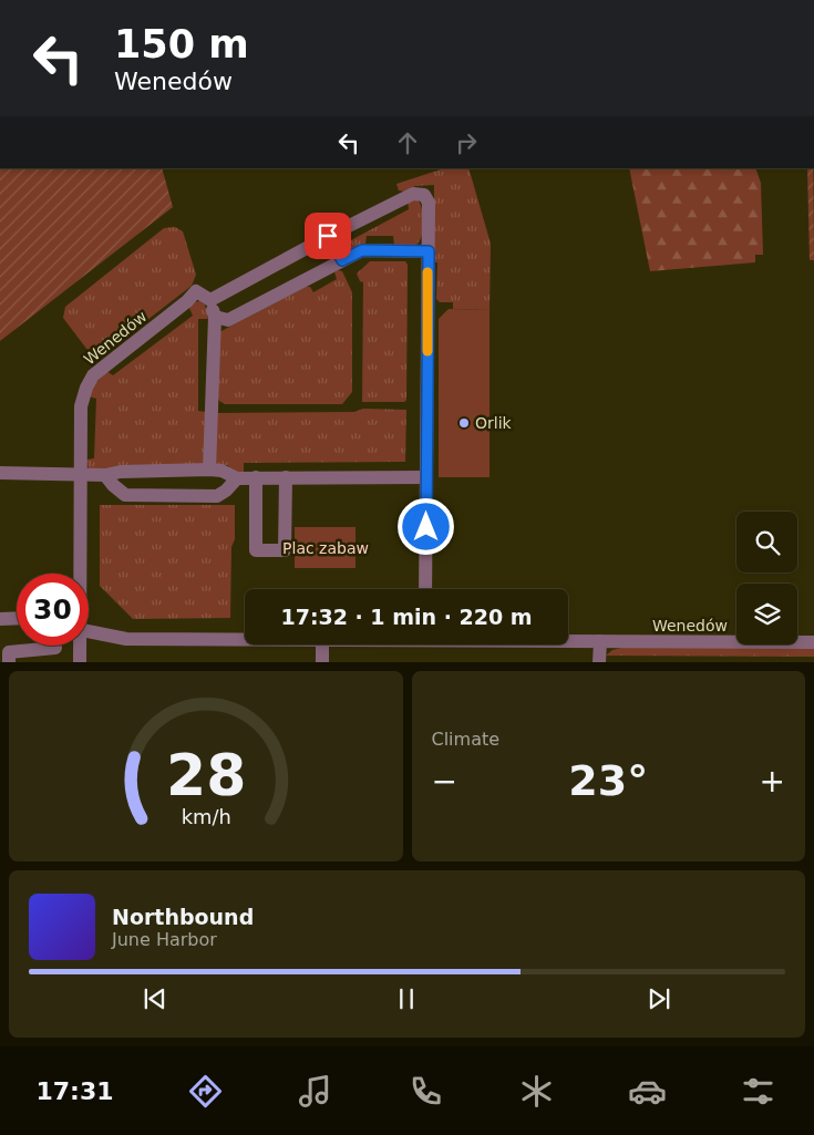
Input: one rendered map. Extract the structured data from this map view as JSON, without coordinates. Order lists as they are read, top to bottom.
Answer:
{
  "streets": {
    "street": ["Wenedów"]
  },
  "parks": ["Plac zabaw"],
  "places": ["Orlik"],
  "page": {
    "turn": ["150 m", "Wenedów"],
    "limit": "30",
    "trip": "17:32 · 1 min · 220 m",
    "tile": "Climate",
    "heat": ["−", "23°", "+"],
    "song": ["Northbound", "June Harbor"],
    "tabs": "17:31",
    "gauge": ["28", "km/h"]
  }
}
